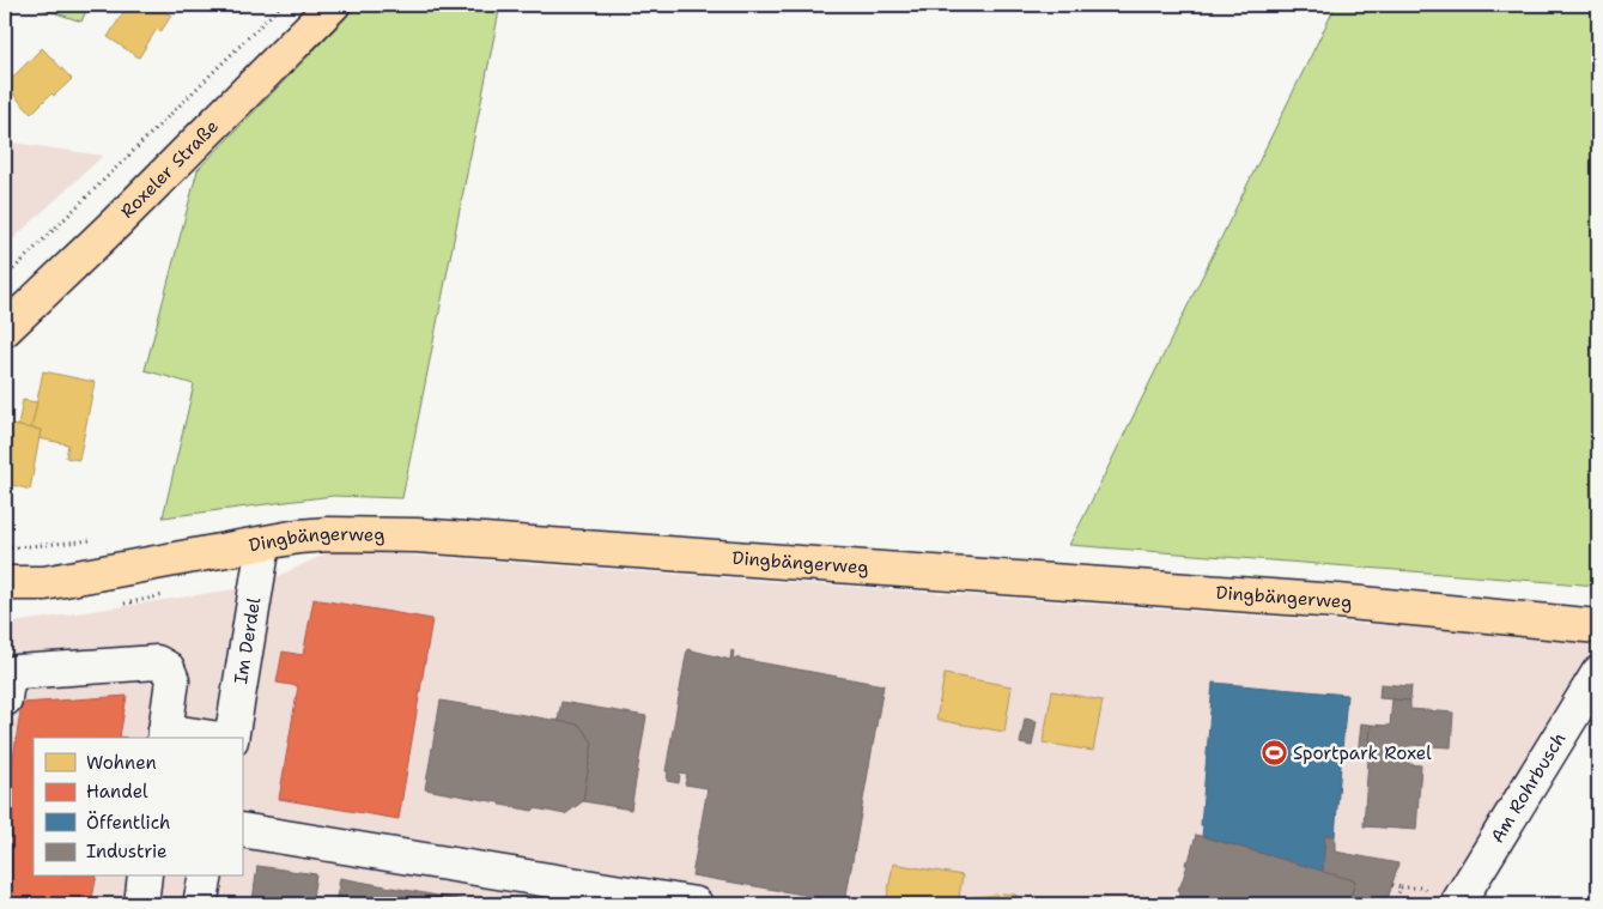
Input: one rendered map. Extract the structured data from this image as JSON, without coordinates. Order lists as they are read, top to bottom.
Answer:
{
  "streets": {
    "main road": ["Roxeler Straße", "Dingbängerweg"],
    "street": ["Im Derdel", "Am Rohrbusch"]
  },
  "crossings": [
    ["Dingbängerweg", "Im Derdel"]
  ],
  "places": {
    "sports": ["Sportpark Roxel"]
  },
  "legend": [
    "Wohnen",
    "Handel",
    "Öffentlich",
    "Industrie"
  ]
}
